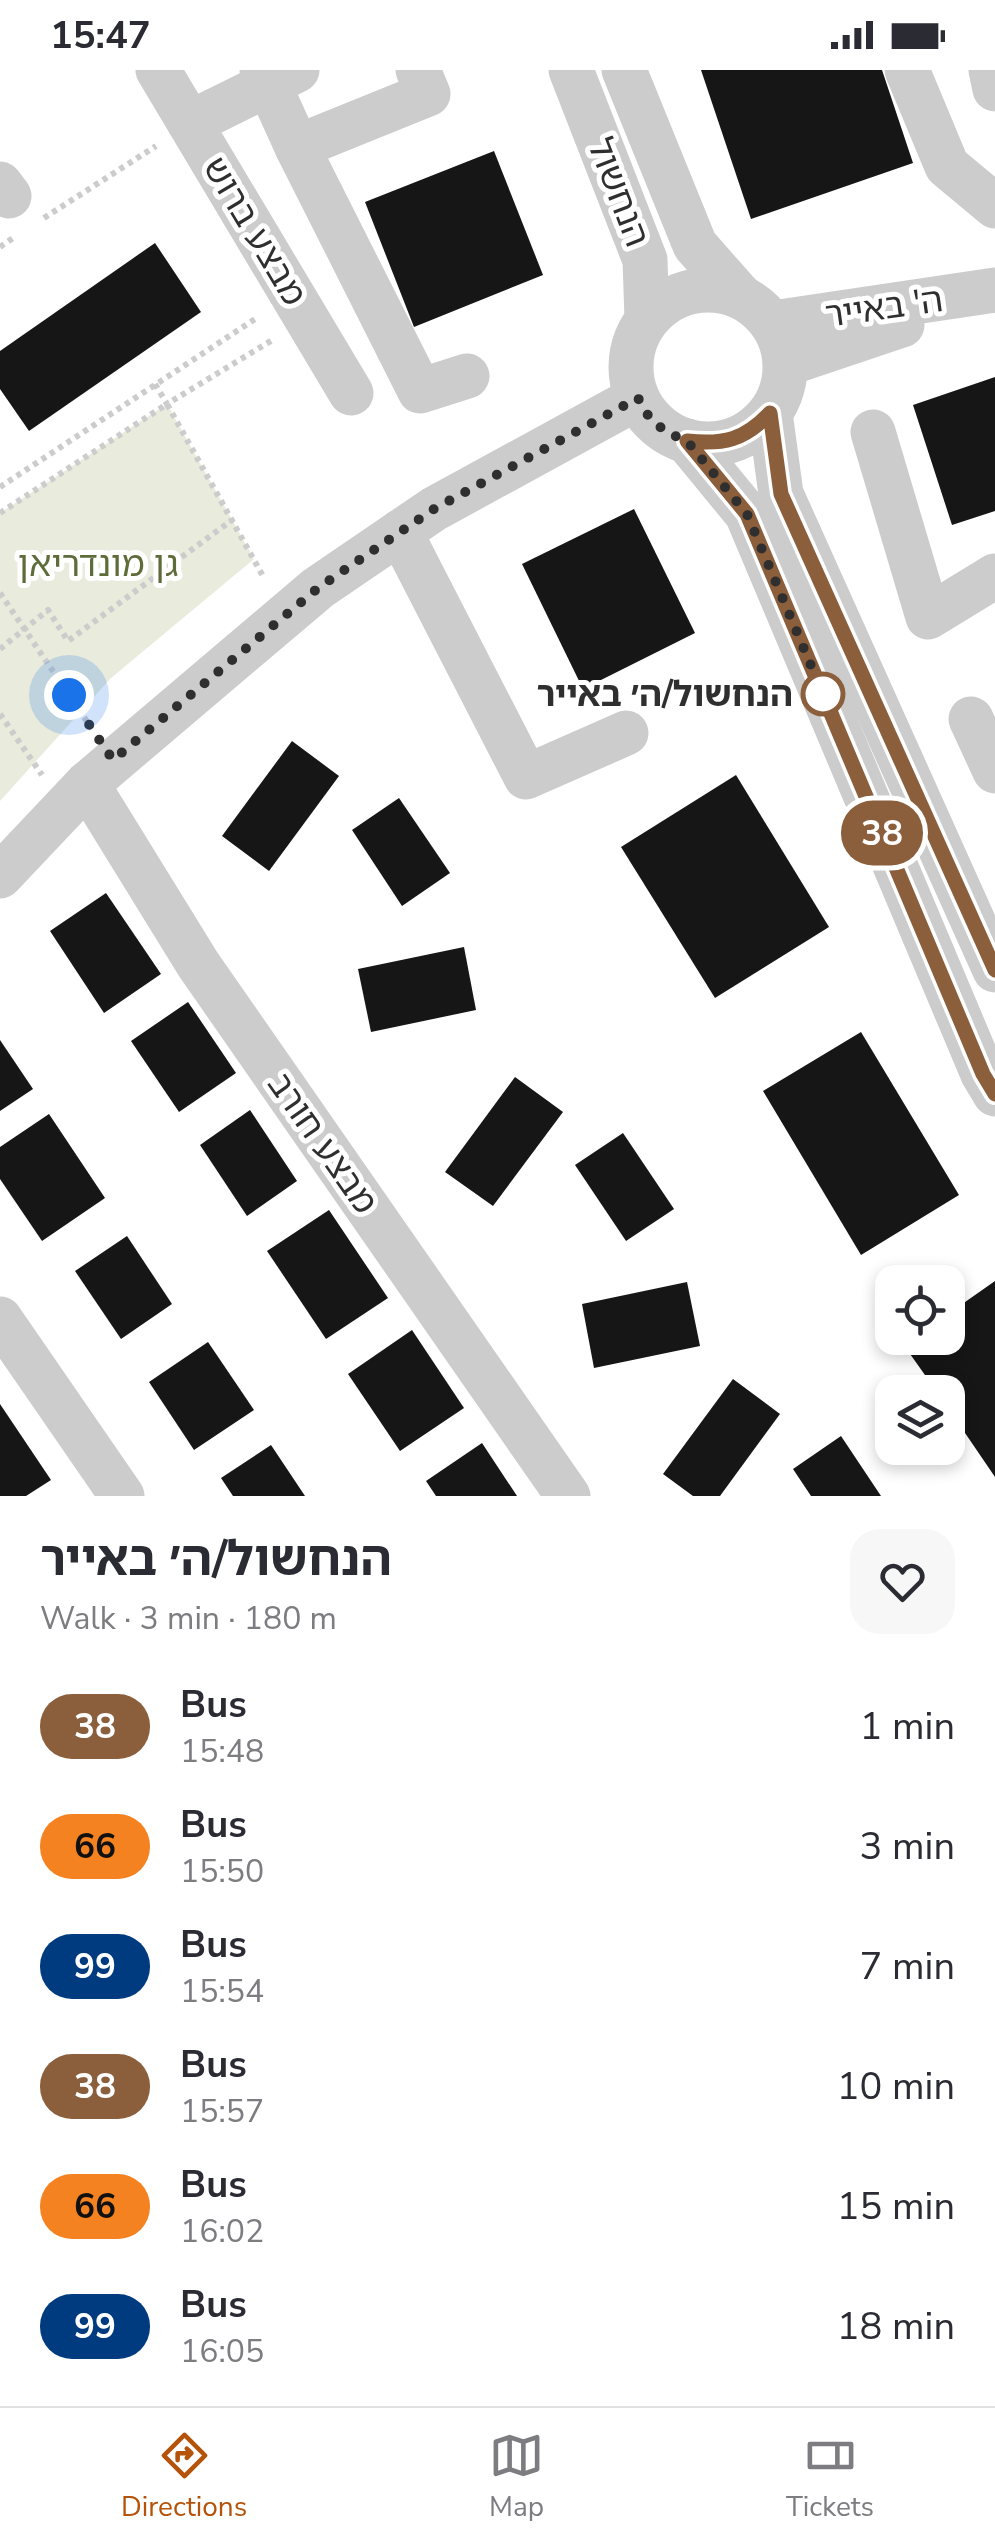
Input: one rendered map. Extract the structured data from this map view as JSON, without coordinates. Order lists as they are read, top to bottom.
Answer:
{
  "streets": {
    "street": [
      "הנחשול",
      "מבצע ברוש",
      "ה' באייר",
      "מבצע חורב"
    ]
  },
  "crossings": [
    ["הנחשול", "ה' באייר"]
  ],
  "parks": ["גן מונדריאן"],
  "places": ["הנחשול/ה׳ באייר"],
  "lines": ["bus line 38"],
  "page": {
    "status": "15:47",
    "on_map": "38",
    "heading": ["הנחשול/ה׳ באייר", "Walk · 3 min · 180 m"],
    "list": [
      {
        "mark": "38",
        "name": "Bus",
        "note": "15:48",
        "value": "1 min"
      },
      {
        "mark": "66",
        "name": "Bus",
        "note": "15:50",
        "value": "3 min"
      },
      {
        "mark": "99",
        "name": "Bus",
        "note": "15:54",
        "value": "7 min"
      },
      {
        "mark": "38",
        "name": "Bus",
        "note": "15:57",
        "value": "10 min"
      },
      {
        "mark": "66",
        "name": "Bus",
        "note": "16:02",
        "value": "15 min"
      },
      {
        "mark": "99",
        "name": "Bus",
        "note": "16:05",
        "value": "18 min"
      }
    ],
    "tabs": ["Directions", "Map", "Tickets"]
  }
}
